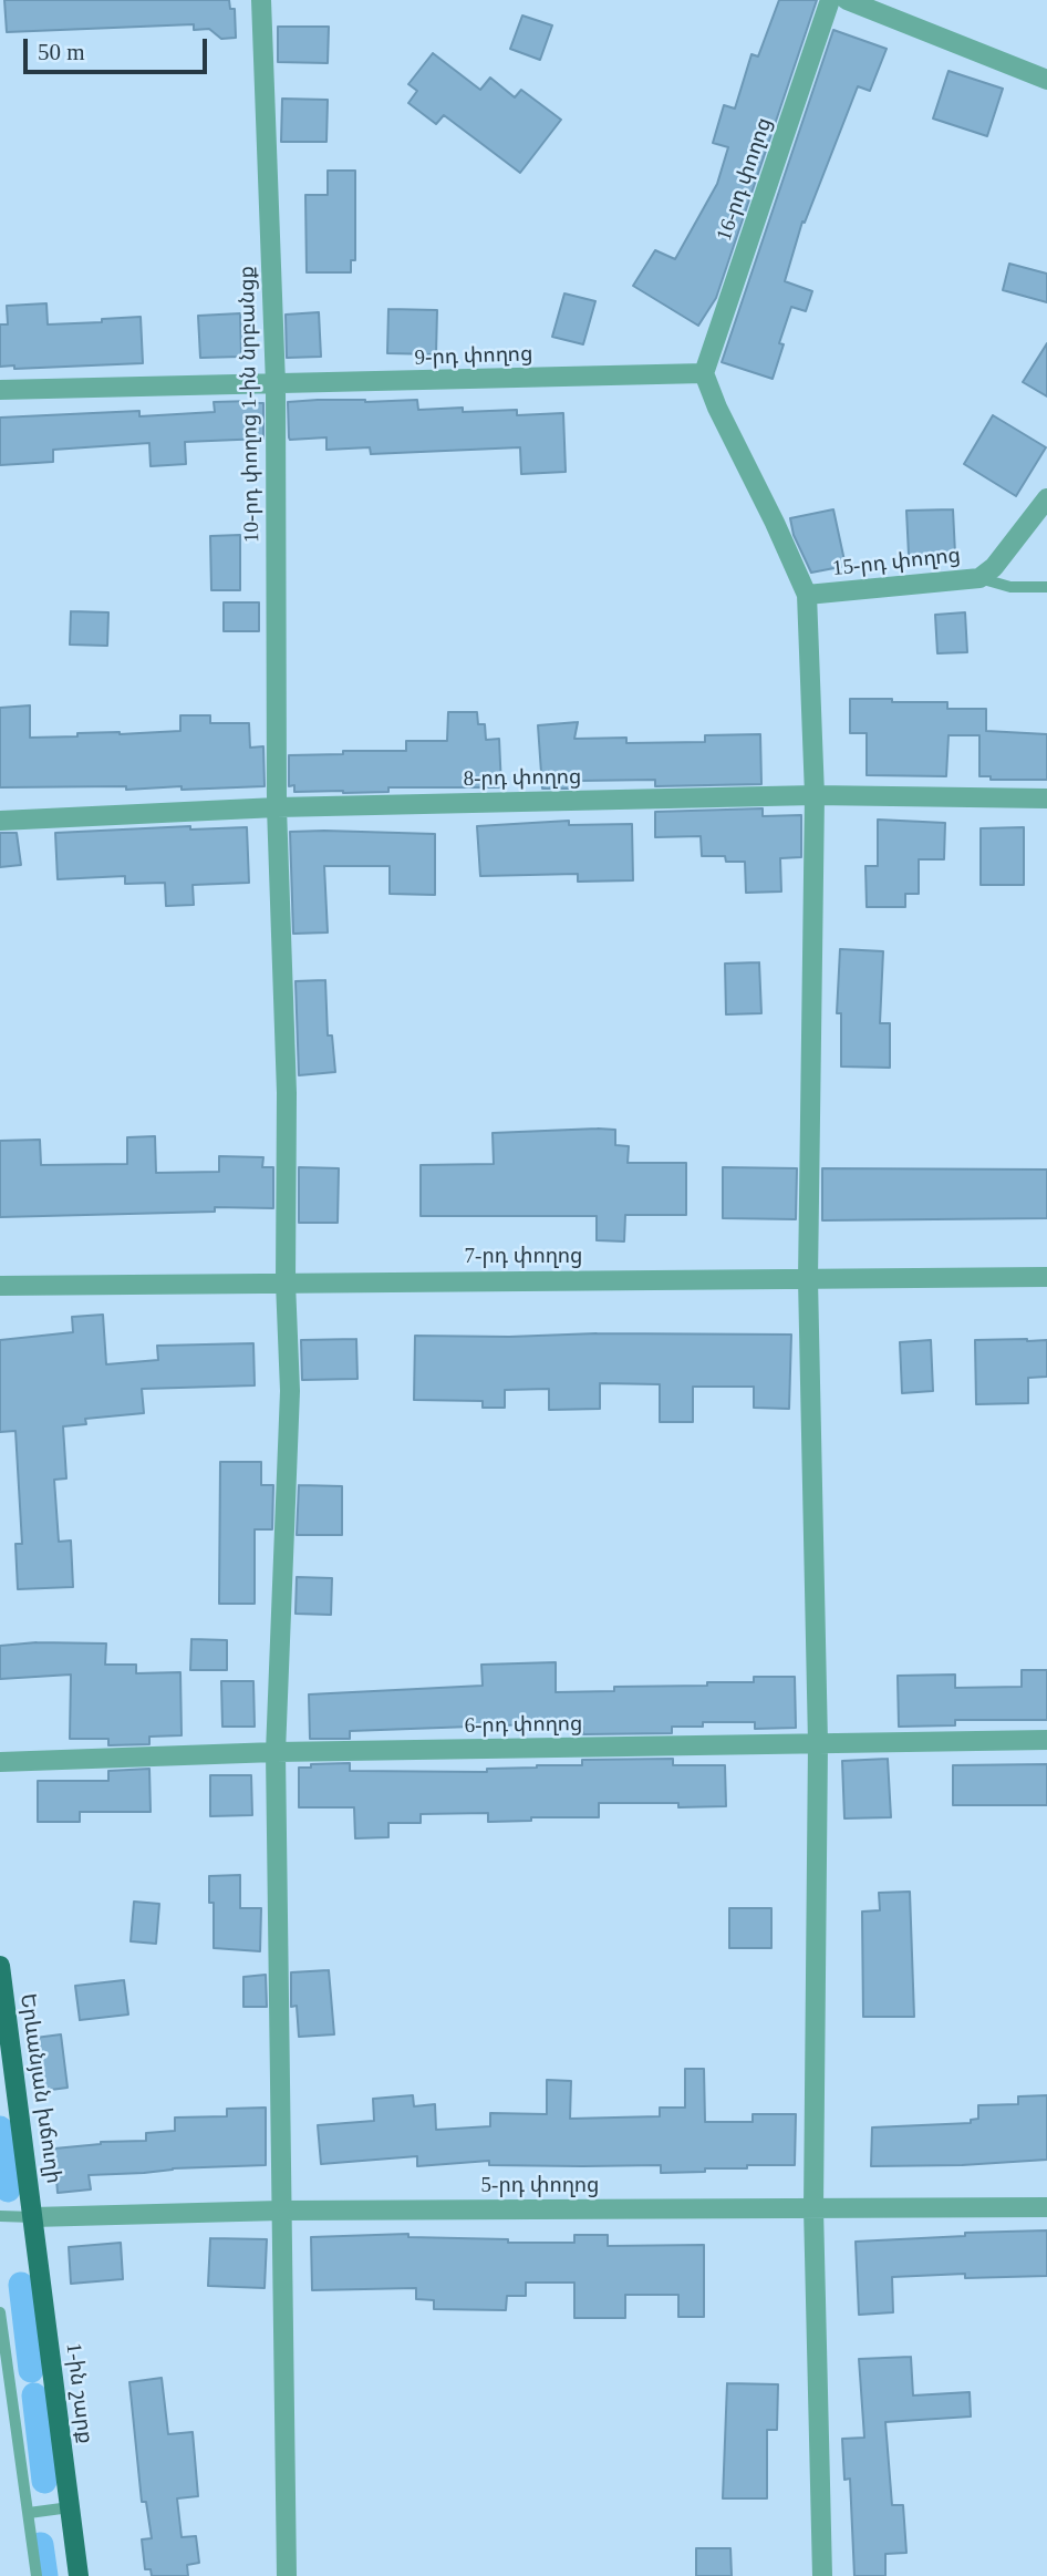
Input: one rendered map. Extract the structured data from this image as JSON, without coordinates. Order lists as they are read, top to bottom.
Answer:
{
  "streets": {
    "main road": ["Երևանյան խճուղի", "1-ին շարք"],
    "street": [
      "16-րդ փողոց",
      "9-րդ փողոց",
      "10-րդ փողոց 1-ին նրբանցք",
      "15-րդ փողոց",
      "8-րդ փողոց",
      "7-րդ փողոց",
      "6-րդ փողոց",
      "5-րդ փողոց"
    ]
  },
  "crossings": [
    ["16-րդ փողոց", "9-րդ փողոց"],
    ["9-րդ փողոց", "10-րդ փողոց 1-ին նրբանցք"],
    ["10-րդ փողոց 1-ին նրբանցք", "8-րդ փողոց"],
    ["10-րդ փողոց 1-ին նրբանցք", "7-րդ փողոց"],
    ["10-րդ փողոց 1-ին նրբանցք", "6-րդ փողոց"],
    ["10-րդ փողոց 1-ին նրբանցք", "5-րդ փողոց"],
    ["Երևանյան խճուղի", "5-րդ փողոց"],
    ["Երևանյան խճուղի", "1-ին շարք"],
    ["5-րդ փողոց", "1-ին շարք"]
  ],
  "scale_bar": "50 m"
}
